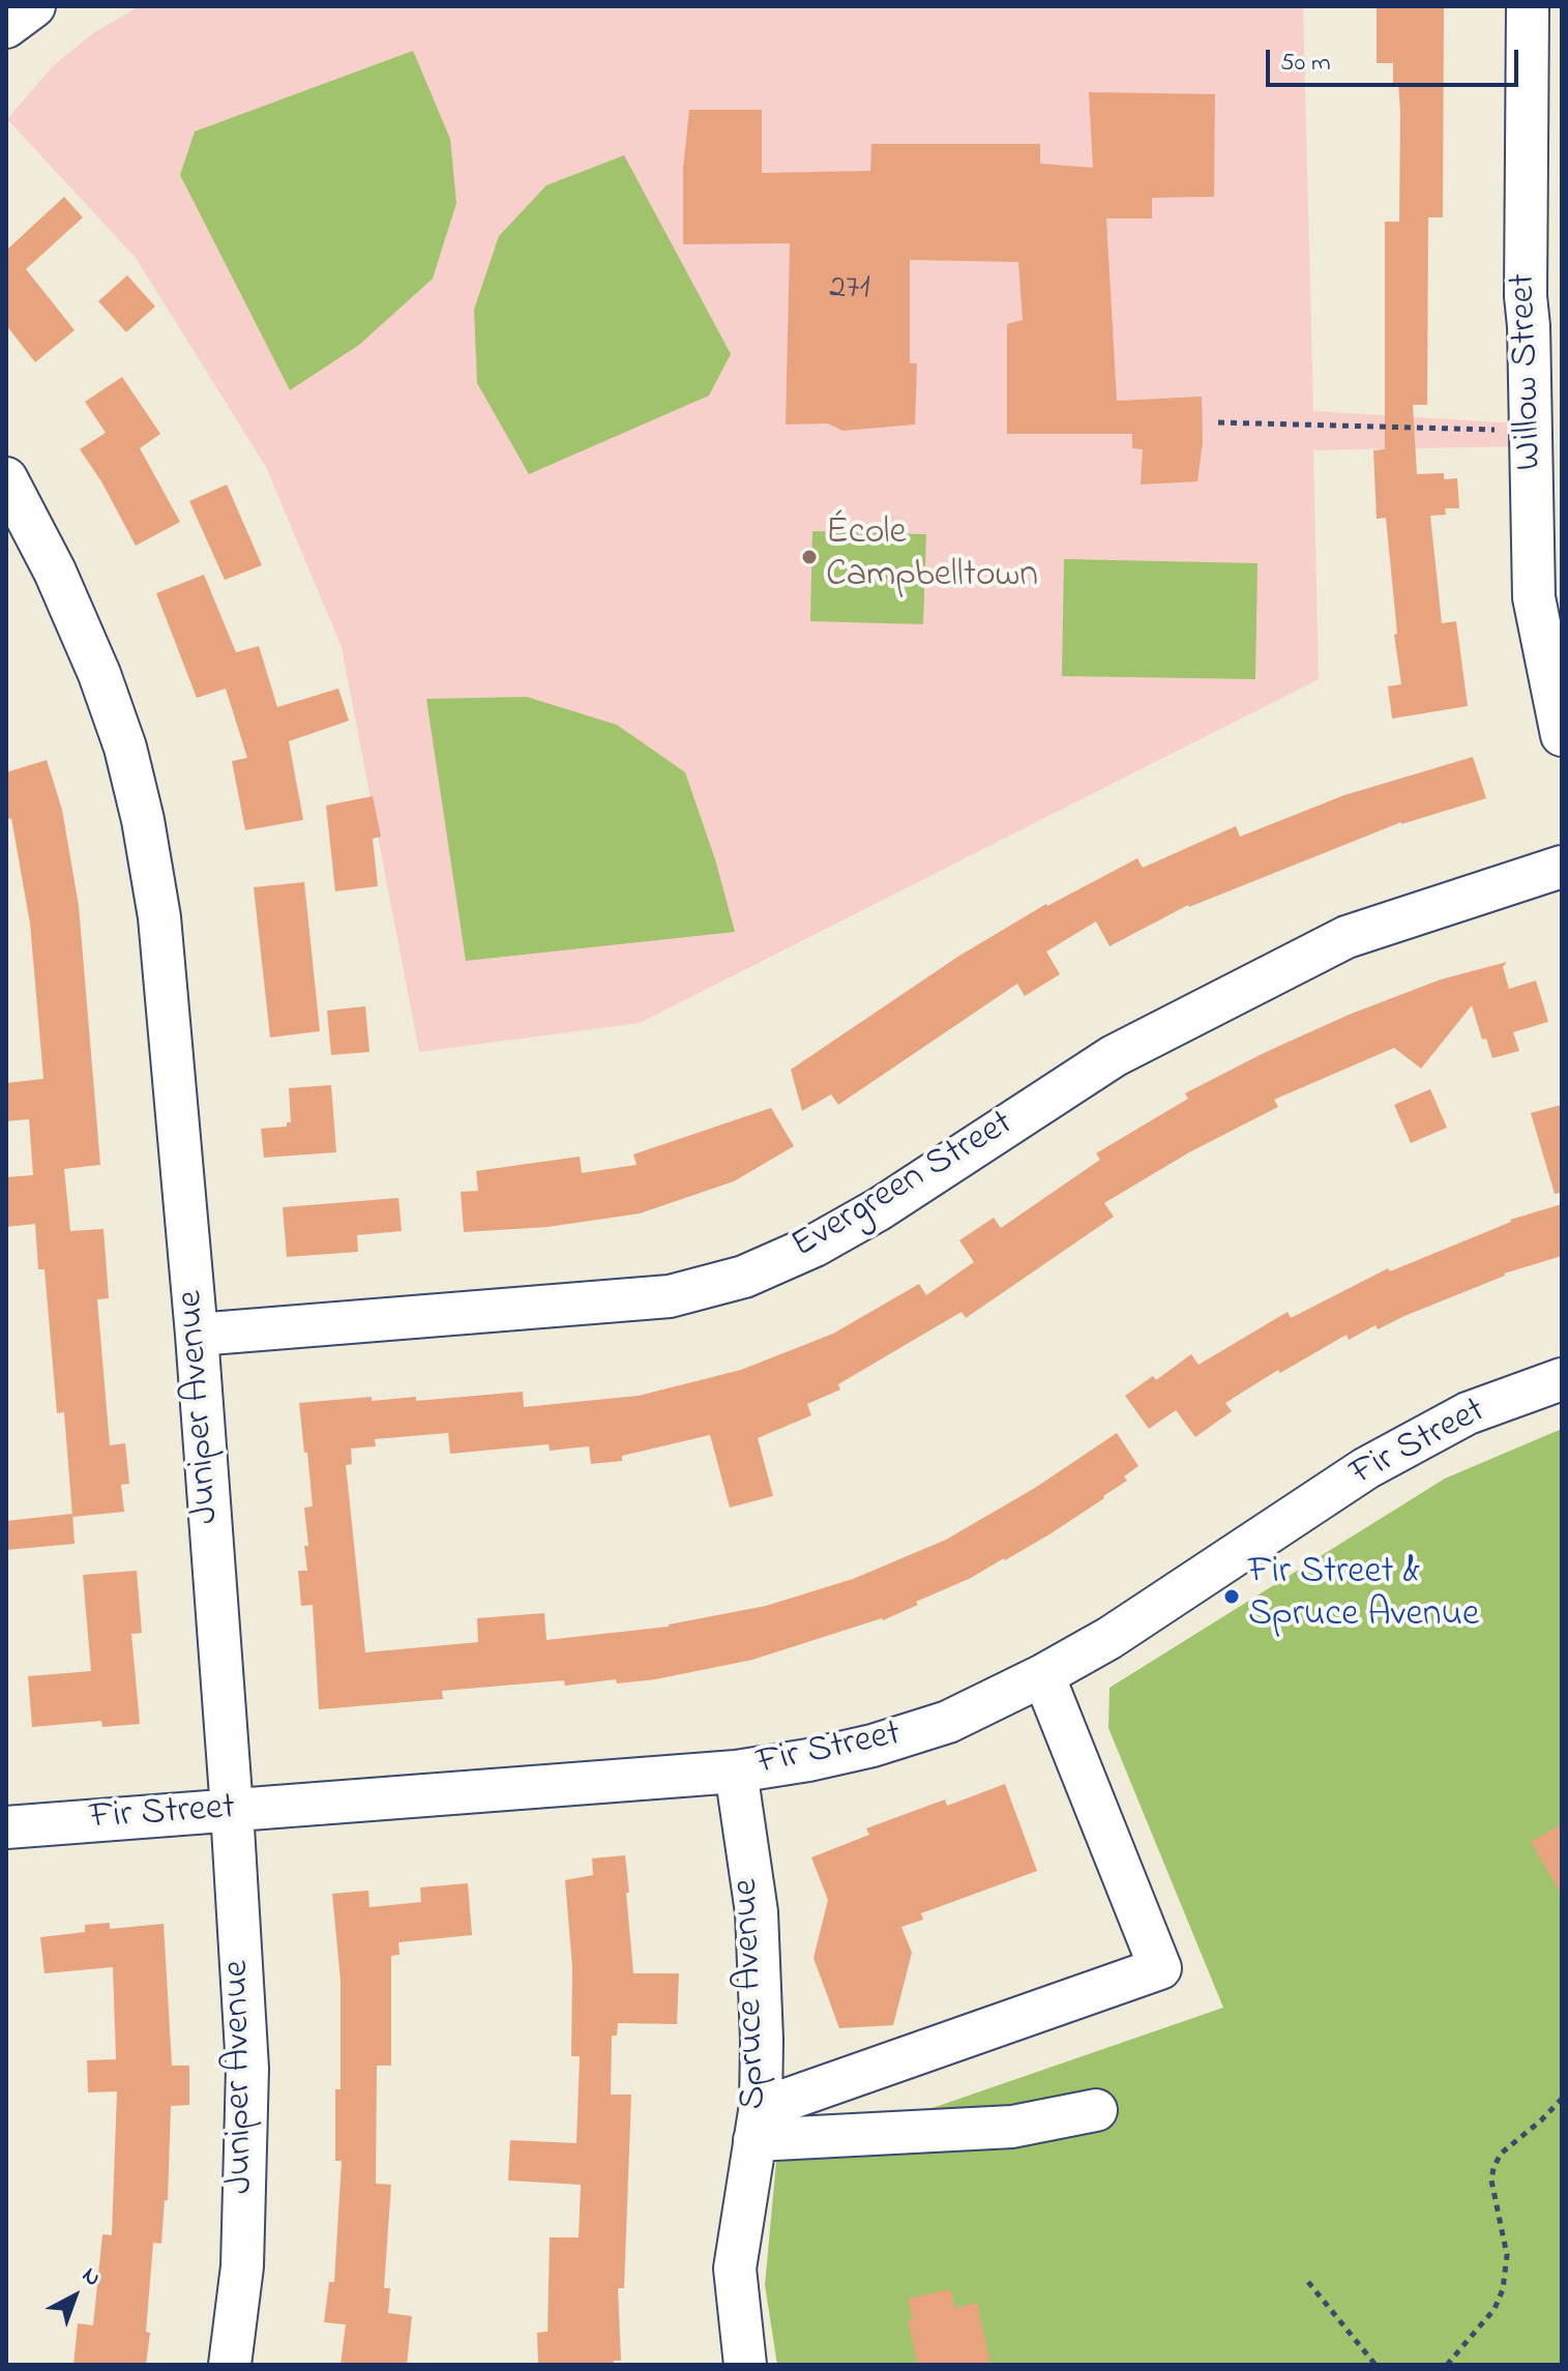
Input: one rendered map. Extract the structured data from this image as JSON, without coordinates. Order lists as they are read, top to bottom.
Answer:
{
  "streets": {
    "street": [
      "Willow Street",
      "Evergreen Street",
      "Juniper Avenue",
      "Fir Street",
      "Spruce Avenue"
    ]
  },
  "crossings": [
    ["Evergreen Street", "Juniper Avenue"],
    ["Juniper Avenue", "Fir Street"],
    ["Fir Street", "Spruce Avenue"]
  ],
  "places": ["École Campbelltown", "Fir Street & Spruce Avenue"],
  "house_numbers": ["271"],
  "scale_bar": "50 m",
  "north": "top right"
}
